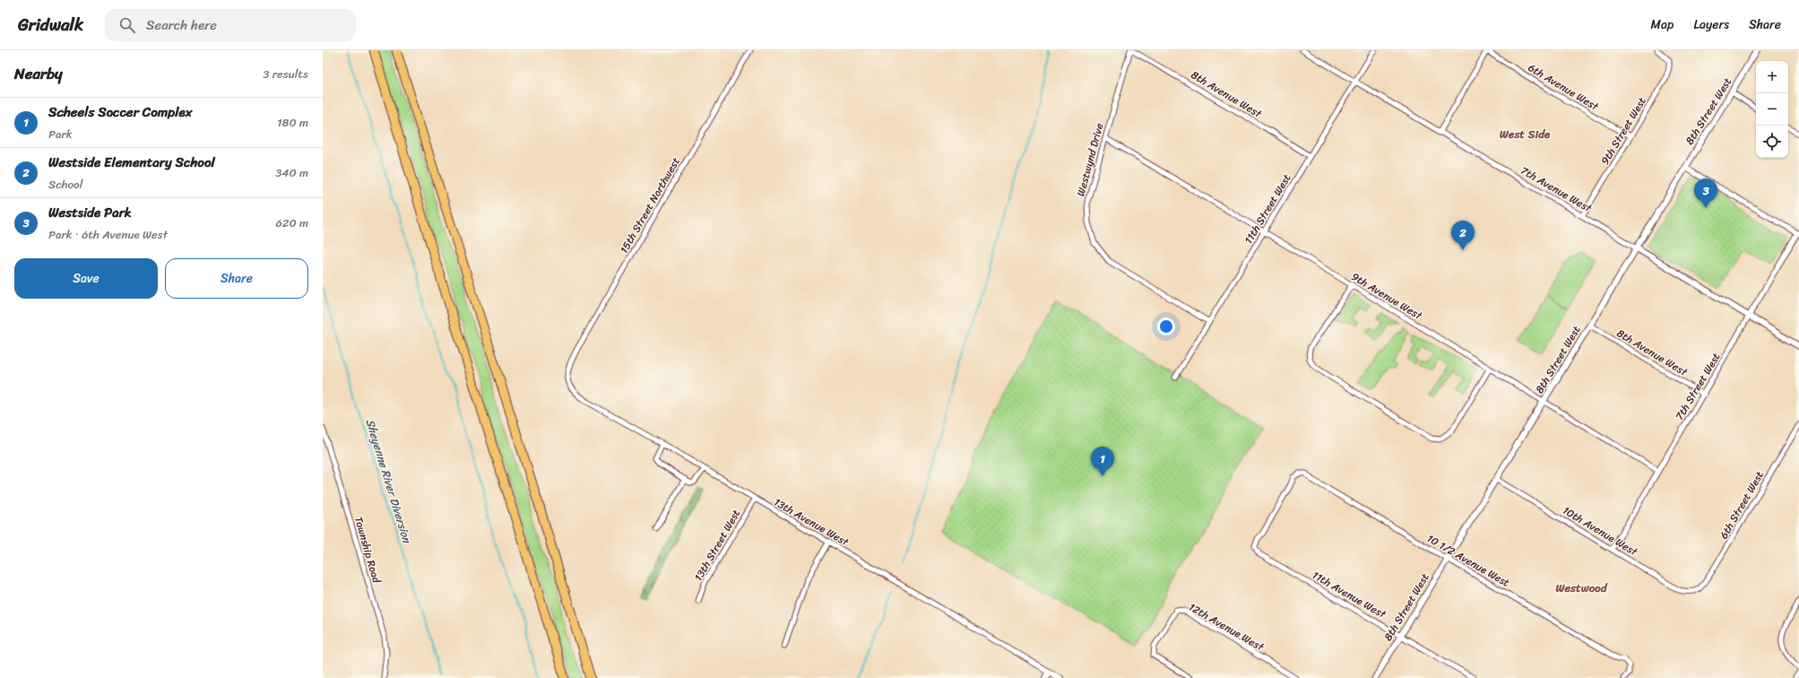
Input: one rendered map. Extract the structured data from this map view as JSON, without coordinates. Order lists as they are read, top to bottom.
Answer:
{
  "streets": {
    "street": [
      "6th Avenue West",
      "8th Avenue West",
      "8th Street West",
      "9th Street West",
      "Westwynd Drive",
      "7th Avenue West",
      "15th Street Northwest",
      "11th Street West",
      "9th Avenue West",
      "7th Street West",
      "6th Street West",
      "13th Avenue West",
      "10th Avenue West",
      "13th Street West",
      "Township Road",
      "10 1/2 Avenue West",
      "11th Avenue West",
      "12th Avenue West"
    ]
  },
  "crossings": [
    ["6th Avenue West", "9th Street West"],
    ["8th Avenue West", "8th Street West"],
    ["8th Avenue West", "Westwynd Drive"],
    ["8th Avenue West", "11th Street West"],
    ["8th Avenue West", "7th Street West"],
    ["8th Street West", "7th Avenue West"],
    ["8th Street West", "9th Avenue West"],
    ["8th Street West", "10th Avenue West"],
    ["8th Street West", "10 1/2 Avenue West"],
    ["8th Street West", "11th Avenue West"],
    ["9th Street West", "7th Avenue West"],
    ["Westwynd Drive", "11th Street West"],
    ["Westwynd Drive", "9th Avenue West"],
    ["7th Avenue West", "11th Street West"],
    ["7th Avenue West", "7th Street West"],
    ["15th Street Northwest", "13th Avenue West"],
    ["11th Street West", "9th Avenue West"],
    ["9th Avenue West", "7th Street West"],
    ["7th Street West", "10th Avenue West"],
    ["6th Street West", "10th Avenue West"],
    ["13th Avenue West", "13th Street West"],
    ["10 1/2 Avenue West", "11th Avenue West"]
  ],
  "districts": ["West Side", "Westwood"],
  "water": ["Sheyenne River Diversion"],
  "page": {
    "header": "Gridwalk",
    "search": "Search here",
    "nav": ["Map", "Layers", "Share"],
    "heading": ["Nearby", "3 results"],
    "map_buttons": ["+", "−"],
    "list": [
      {
        "mark": "1",
        "name": "Scheels Soccer Complex",
        "note": "Park",
        "value": "180 m"
      },
      {
        "mark": "2",
        "name": "Westside Elementary School",
        "note": "School",
        "value": "340 m"
      },
      {
        "mark": "3",
        "name": "Westside Park",
        "note": "Park · 6th Avenue West",
        "value": "620 m"
      }
    ],
    "pins": ["3", "2", "1"],
    "buttons": ["Save", "Share"]
  }
}
